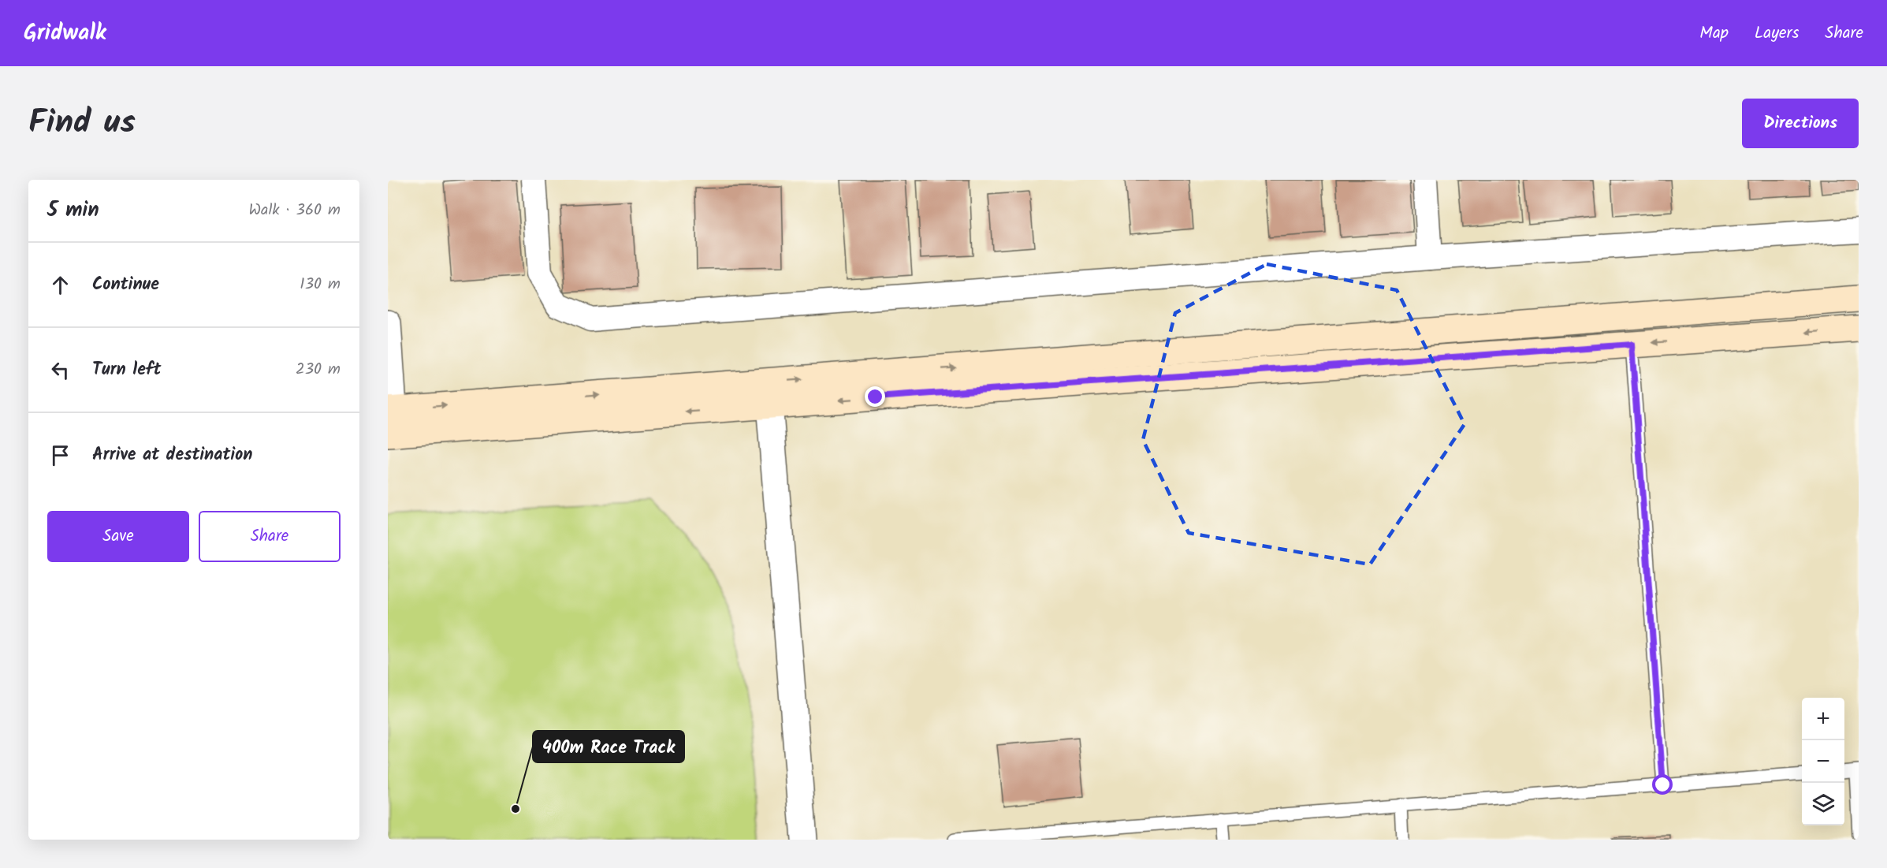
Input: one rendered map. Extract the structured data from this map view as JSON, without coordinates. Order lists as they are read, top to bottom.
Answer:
{
  "places": ["400m Race Track"],
  "page": {
    "header": "Gridwalk",
    "nav": ["Map", "Layers", "Share"],
    "title": "Find us",
    "buttons": [
      "Directions",
      ["Save", "Share"]
    ],
    "heading": ["5 min", "Walk · 360 m"],
    "list": [
      ["Continue", "130 m"],
      ["Turn left", "230 m"],
      "Arrive at destination"
    ],
    "map_buttons": ["+", "−"]
  }
}
